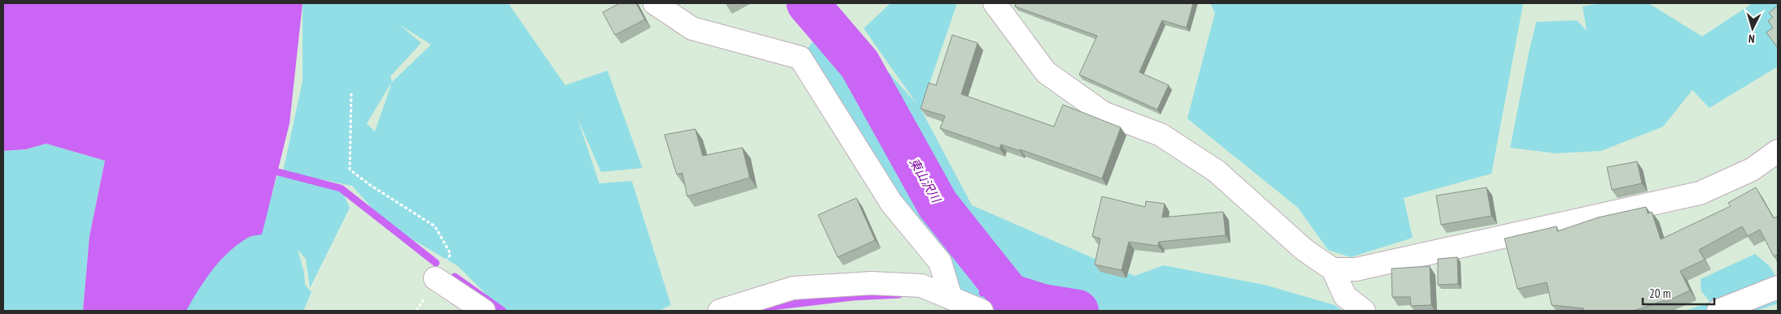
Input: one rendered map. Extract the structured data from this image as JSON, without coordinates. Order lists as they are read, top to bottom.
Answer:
{
  "water": ["東山沢川"],
  "scale_bar": "20 m",
  "north": "bottom"
}
